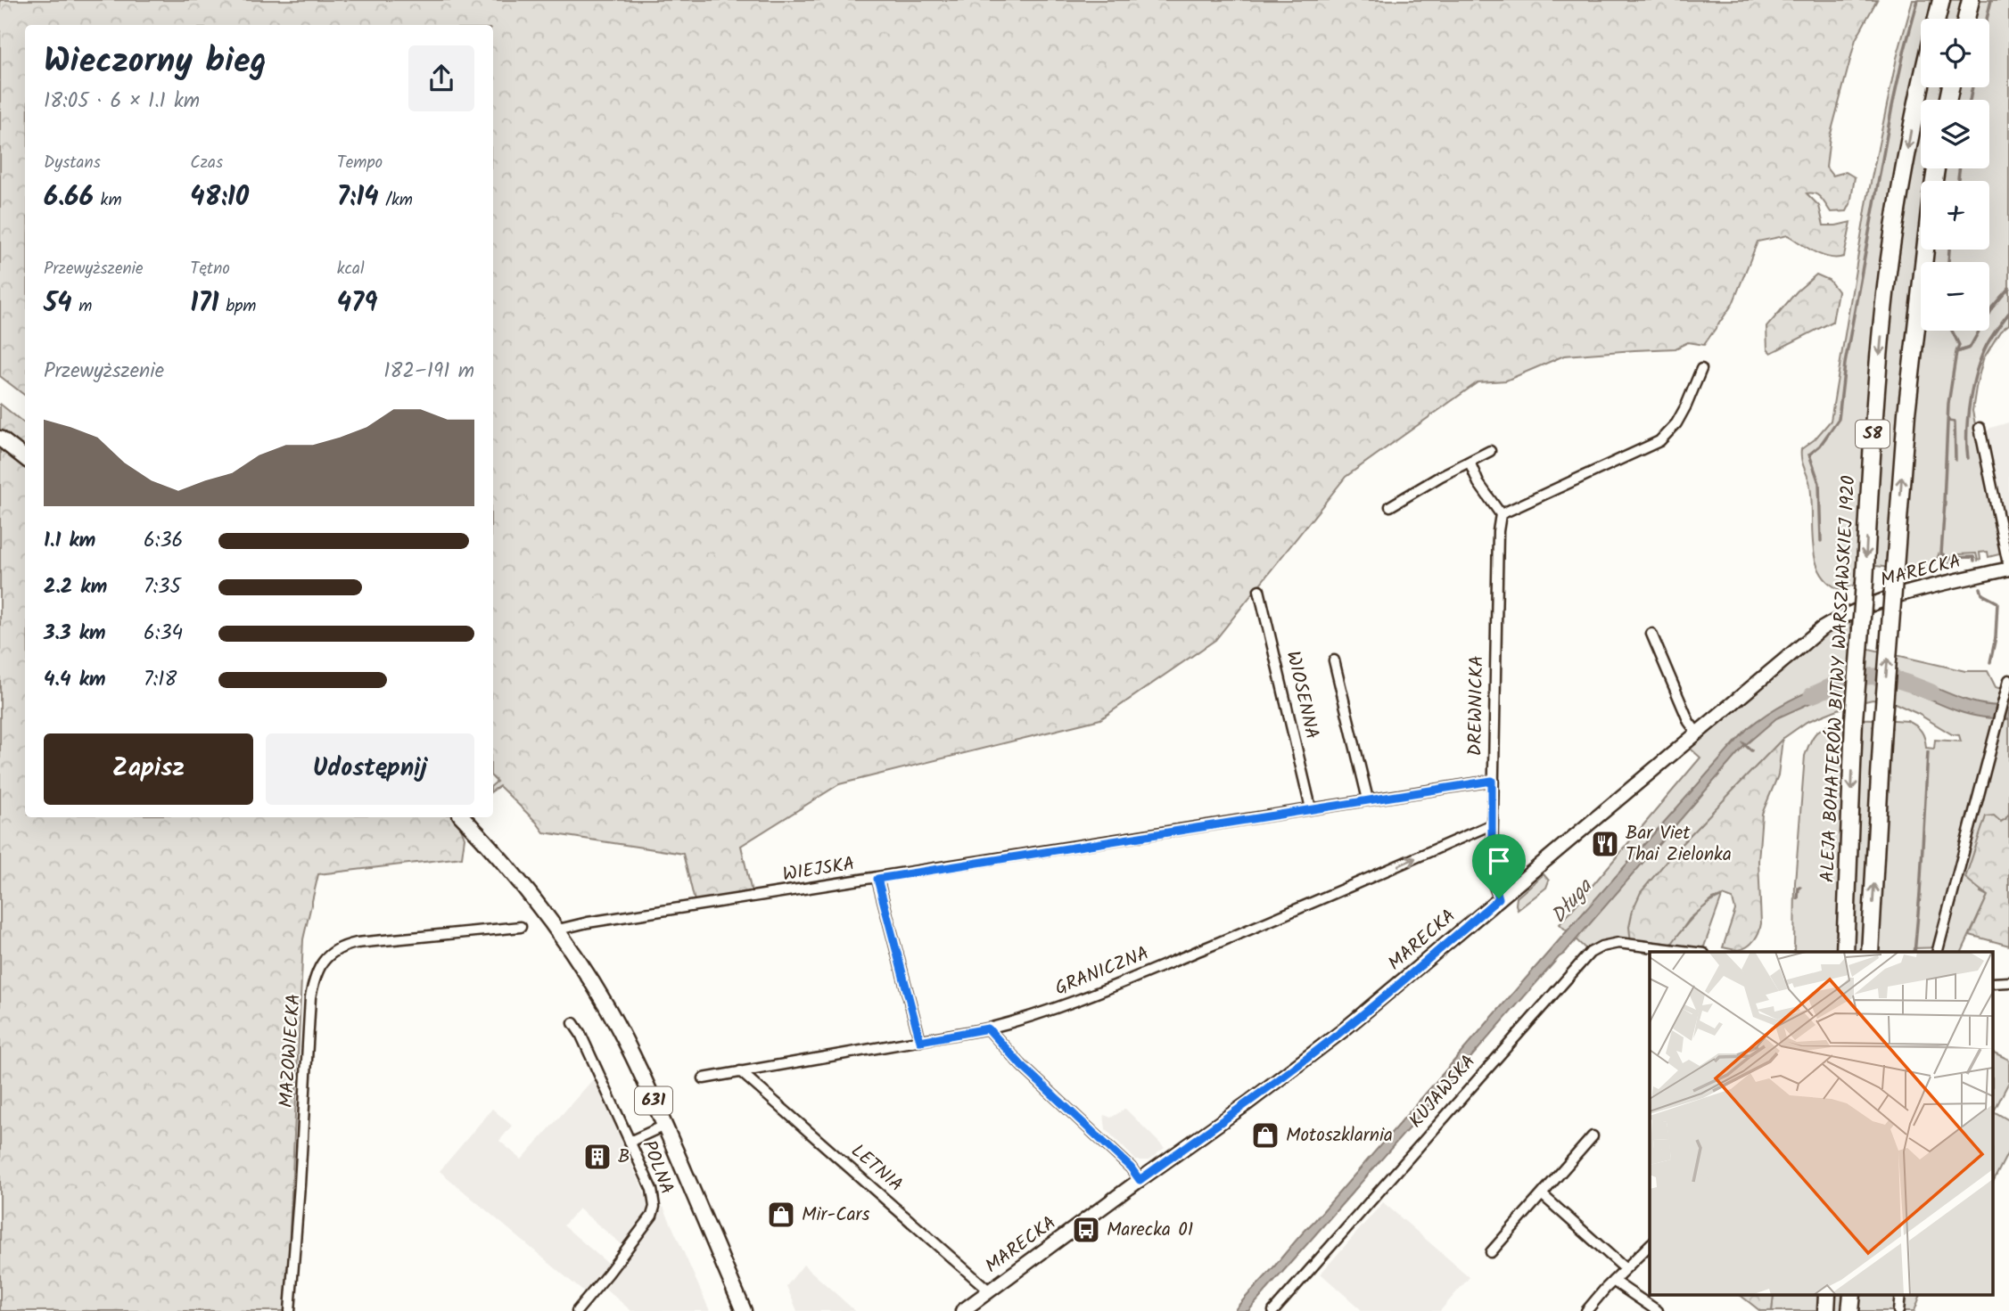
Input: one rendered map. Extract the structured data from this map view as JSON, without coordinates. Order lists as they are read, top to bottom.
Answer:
{
  "streets": {
    "highway": ["S8", "ALEJA BOHATERÓW BITWY WARSZAWSKIEJ 1920"],
    "main road": ["631"],
    "street": [
      "MARECKA",
      "WIOSENNA",
      "DREWNICKA",
      "WIEJSKA",
      "GRANICZNA",
      "MAZOWIECKA",
      "KUJAWSKA",
      "POLNA",
      "LETNIA"
    ]
  },
  "crossings": [
    ["MARECKA", "DREWNICKA"],
    ["MARECKA", "LETNIA"],
    ["WIOSENNA", "WIEJSKA"],
    ["DREWNICKA", "WIEJSKA"],
    ["DREWNICKA", "GRANICZNA"],
    ["WIEJSKA", "631"],
    ["GRANICZNA", "LETNIA"]
  ],
  "one_way": ["GRANICZNA"],
  "water": ["Długa"],
  "places": {
    "restaurant": ["Bar Viet Thai Zielonka"],
    "shop": ["Motoszklarnia", "Mir-Cars"],
    "building": ["B"],
    "bus stop": ["Marecka 01"]
  },
  "page": {
    "map_buttons": ["+", "−"],
    "heading": ["Wieczorny bieg", "18:05 · 6 × 1.1 km"],
    "stats": [
      ["Dystans", "6.66 km"],
      ["Czas", "48:10"],
      ["Tempo", "7:14 /km"],
      ["Przewyższenie", "54 m"],
      ["Tętno", "171 bpm"],
      ["kcal", "479"]
    ],
    "chart": ["Przewyższenie", "182–191 m"],
    "list": [
      {
        "name": "1.1 km",
        "note": "6:36"
      },
      {
        "name": "2.2 km",
        "note": "7:35"
      },
      {
        "name": "3.3 km",
        "note": "6:34"
      },
      {
        "name": "4.4 km",
        "note": "7:18"
      }
    ],
    "buttons": ["Zapisz", "Udostępnij"]
  }
}
